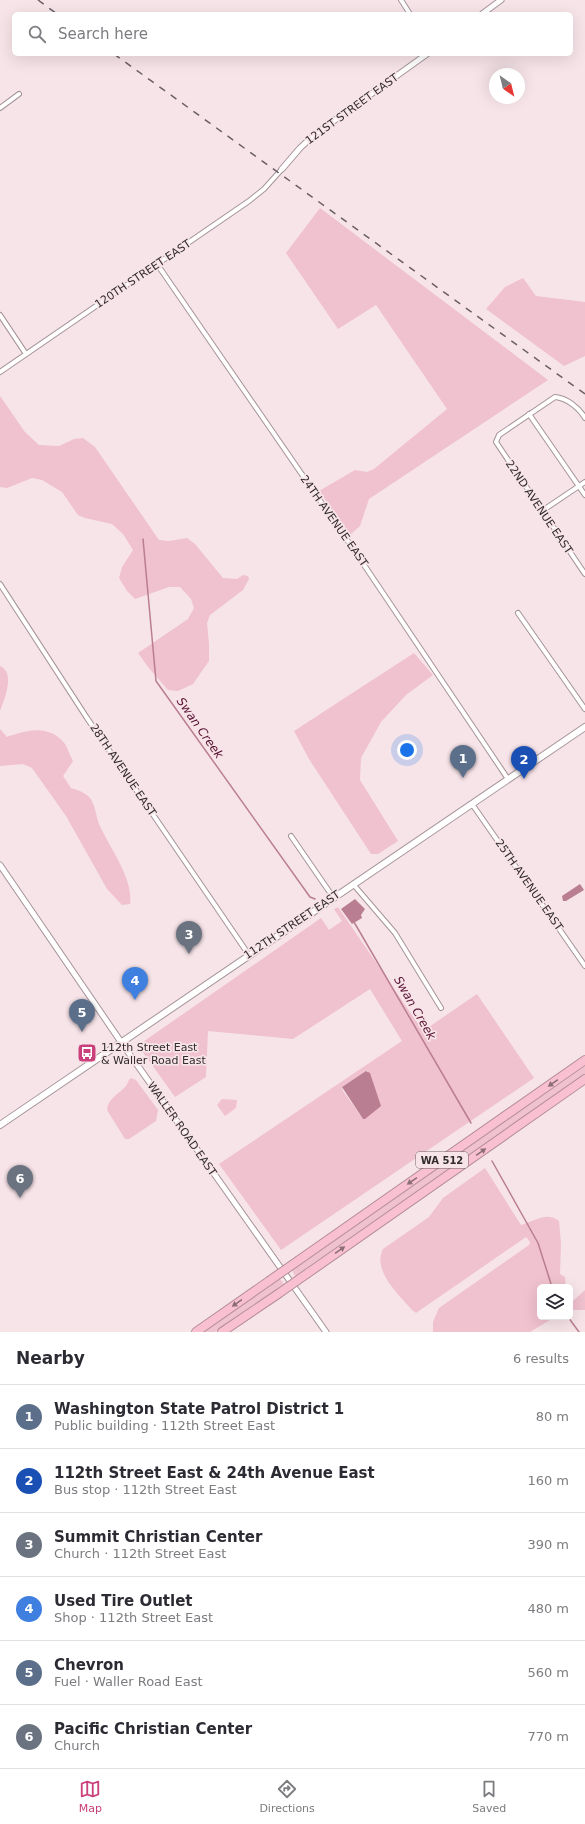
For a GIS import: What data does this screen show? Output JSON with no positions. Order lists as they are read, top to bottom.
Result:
{
  "streets": {
    "highway": ["WA 512"],
    "main road": ["112TH STREET EAST"],
    "street": [
      "121ST STREET EAST",
      "120TH STREET EAST",
      "22ND AVENUE EAST",
      "24TH AVENUE EAST",
      "28TH AVENUE EAST",
      "25TH AVENUE EAST",
      "WALLER ROAD EAST"
    ]
  },
  "crossings": [
    ["121ST STREET EAST", "120TH STREET EAST"],
    ["120TH STREET EAST", "24TH AVENUE EAST"],
    ["24TH AVENUE EAST", "112TH STREET EAST"],
    ["28TH AVENUE EAST", "112TH STREET EAST"],
    ["25TH AVENUE EAST", "112TH STREET EAST"],
    ["112TH STREET EAST", "WALLER ROAD EAST"]
  ],
  "water": ["Swan Creek"],
  "places": {
    "bus stop": ["112th Street East & Waller Road East"]
  },
  "north": "bottom right",
  "page": {
    "search": "Search here",
    "pins": [
      "1",
      "2",
      "3",
      "4",
      "5",
      "6"
    ],
    "heading": ["Nearby", "6 results"],
    "list": [
      {
        "mark": "1",
        "name": "Washington State Patrol District 1",
        "note": "Public building · 112th Street East",
        "value": "80 m"
      },
      {
        "mark": "2",
        "name": "112th Street East & 24th Avenue East",
        "note": "Bus stop · 112th Street East",
        "value": "160 m"
      },
      {
        "mark": "3",
        "name": "Summit Christian Center",
        "note": "Church · 112th Street East",
        "value": "390 m"
      },
      {
        "mark": "4",
        "name": "Used Tire Outlet",
        "note": "Shop · 112th Street East",
        "value": "480 m"
      },
      {
        "mark": "5",
        "name": "Chevron",
        "note": "Fuel · Waller Road East",
        "value": "560 m"
      },
      {
        "mark": "6",
        "name": "Pacific Christian Center",
        "note": "Church",
        "value": "770 m"
      }
    ],
    "nav": ["Map", "Directions", "Saved"]
  }
}
